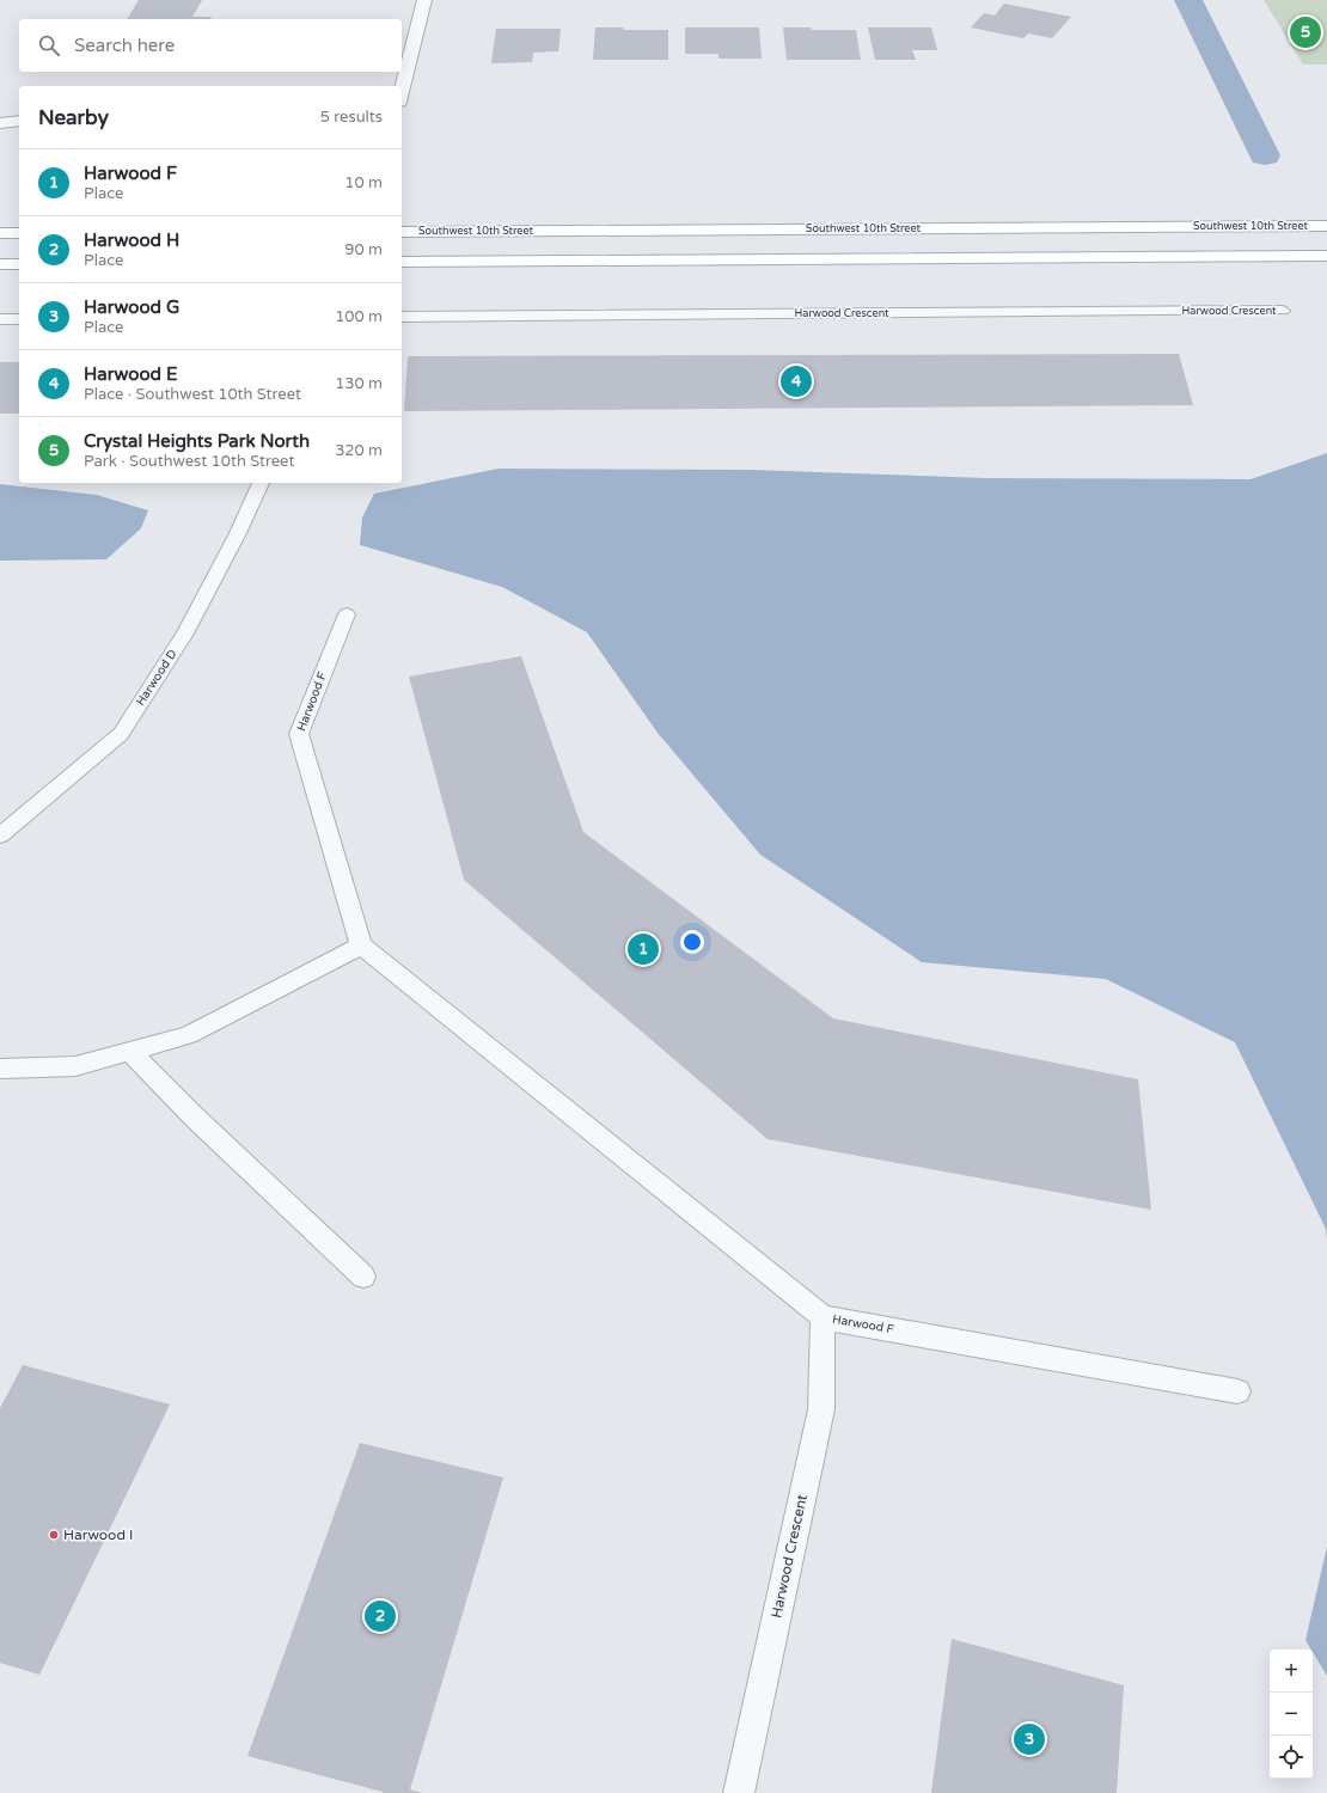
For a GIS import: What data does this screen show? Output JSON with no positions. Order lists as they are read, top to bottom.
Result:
{
  "streets": {
    "main road": ["Southwest 10th Street"],
    "lane": ["Harwood Crescent", "Harwood D", "Harwood F"]
  },
  "crossings": [
    ["Harwood Crescent", "Harwood F"]
  ],
  "places": ["Harwood I"],
  "page": {
    "pins": [
      "5",
      "4",
      "1",
      "2",
      "3"
    ],
    "search": "Search here",
    "heading": ["Nearby", "5 results"],
    "list": [
      {
        "mark": "1",
        "name": "Harwood F",
        "note": "Place",
        "value": "10 m"
      },
      {
        "mark": "2",
        "name": "Harwood H",
        "note": "Place",
        "value": "90 m"
      },
      {
        "mark": "3",
        "name": "Harwood G",
        "note": "Place",
        "value": "100 m"
      },
      {
        "mark": "4",
        "name": "Harwood E",
        "note": "Place · Southwest 10th Street",
        "value": "130 m"
      },
      {
        "mark": "5",
        "name": "Crystal Heights Park North",
        "note": "Park · Southwest 10th Street",
        "value": "320 m"
      }
    ],
    "map_buttons": ["+", "−"]
  }
}
